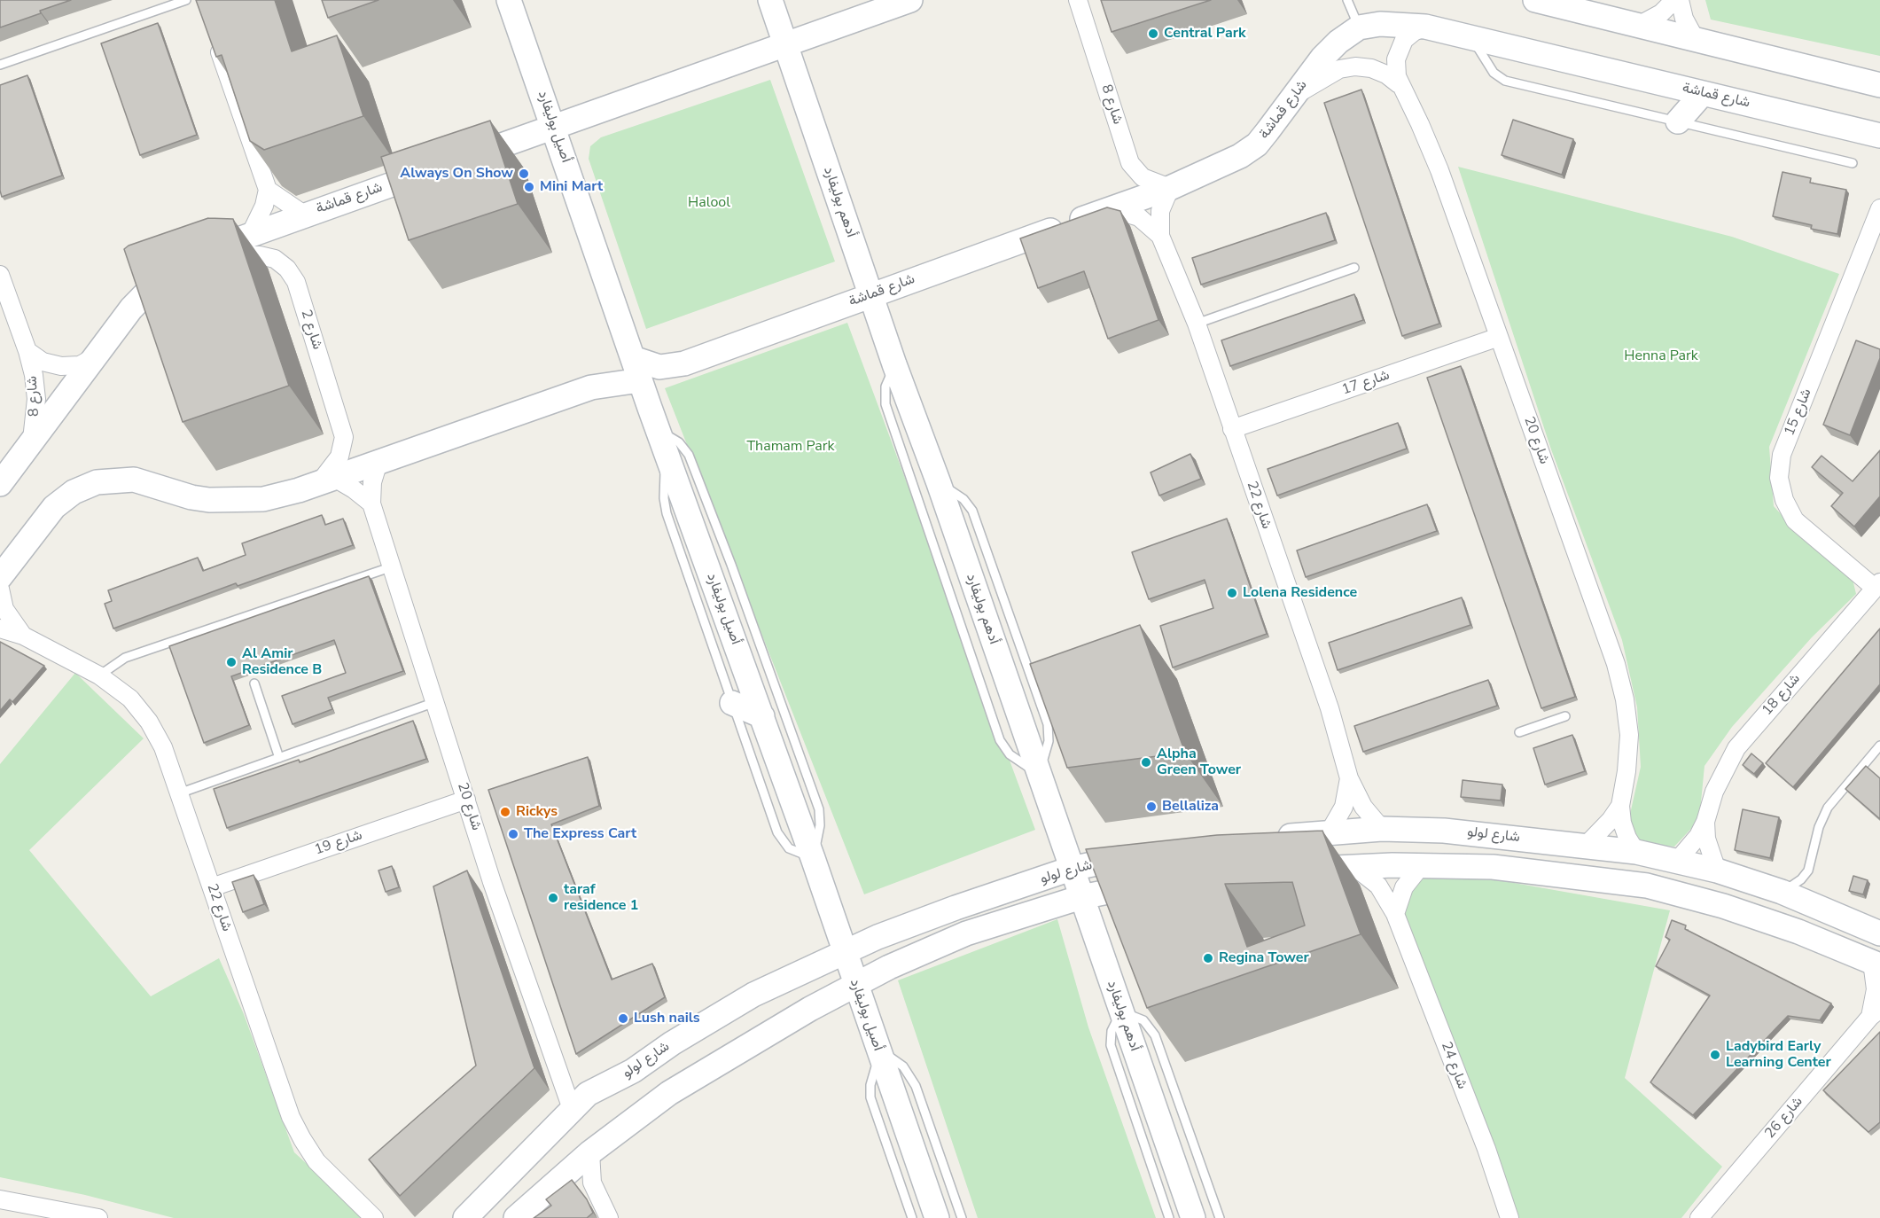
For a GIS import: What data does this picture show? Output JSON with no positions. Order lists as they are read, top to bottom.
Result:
{
  "streets": {
    "street": [
      "شارع قماشة",
      "شارع 8",
      "أصيل بوليفارد",
      "أدهم بوليفارد",
      "شارع 2",
      "شارع 17",
      "شارع 15",
      "شارع 20",
      "شارع 22",
      "شارع 18",
      "شارع لولو",
      "شارع 19",
      "شارع 24",
      "شارع 26"
    ]
  },
  "crossings": [
    ["شارع قماشة", "شارع 8"],
    ["شارع قماشة", "أصيل بوليفارد"],
    ["شارع قماشة", "أدهم بوليفارد"],
    ["شارع قماشة", "شارع 2"],
    ["شارع قماشة", "شارع 20"],
    ["شارع قماشة", "شارع 22"],
    ["شارع 8", "شارع 22"],
    ["أصيل بوليفارد", "شارع لولو"],
    ["أدهم بوليفارد", "شارع لولو"],
    ["شارع 17", "شارع 20"],
    ["شارع 17", "شارع 22"],
    ["شارع 15", "شارع 18"],
    ["شارع 20", "شارع لولو"],
    ["شارع 20", "شارع 19"],
    ["شارع 22", "شارع لولو"],
    ["شارع 22", "شارع 19"],
    ["شارع 18", "شارع لولو"]
  ],
  "parks": ["Halool", "Henna Park", "Thamam Park"],
  "places": [
    "Central Park",
    "Always On Show",
    "Mini Mart",
    "Lolena Residence",
    "Al Amir Residence B",
    "Alpha Green Tower",
    "Bellaliza",
    "Rickys",
    "The Express Cart",
    "taraf residence 1",
    "Regina Tower",
    "Lush nails",
    "Ladybird Early Learning Center"
  ]
}
